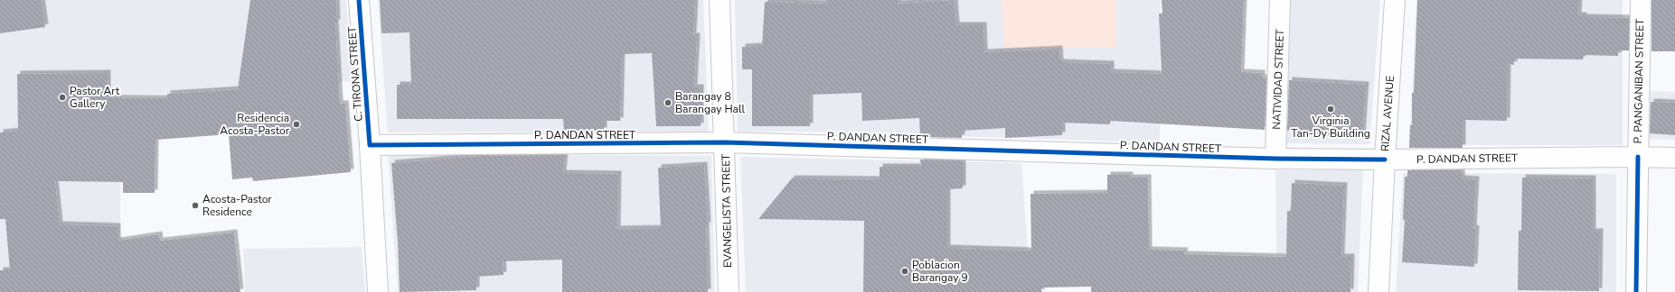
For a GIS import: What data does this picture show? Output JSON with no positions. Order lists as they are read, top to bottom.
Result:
{
  "streets": {
    "street": [
      "C. TIRONA STREET",
      "NATIVIDAD STREET",
      "P. PANGANIBAN STREET",
      "RIZAL AVENUE",
      "P. DANDAN STREET",
      "EVANGELISTA STREET"
    ]
  },
  "crossings": [
    ["C. TIRONA STREET", "P. DANDAN STREET"],
    ["NATIVIDAD STREET", "P. DANDAN STREET"],
    ["P. PANGANIBAN STREET", "P. DANDAN STREET"],
    ["RIZAL AVENUE", "P. DANDAN STREET"],
    ["P. DANDAN STREET", "EVANGELISTA STREET"]
  ],
  "places": [
    "Pastor Art Gallery",
    "Barangay 8 Barangay Hall",
    "Virginia Tan-Dy Building",
    "Residencia Acosta-Pastor",
    "Acosta-Pastor Residence",
    "Poblacion Barangay 9"
  ]
}
